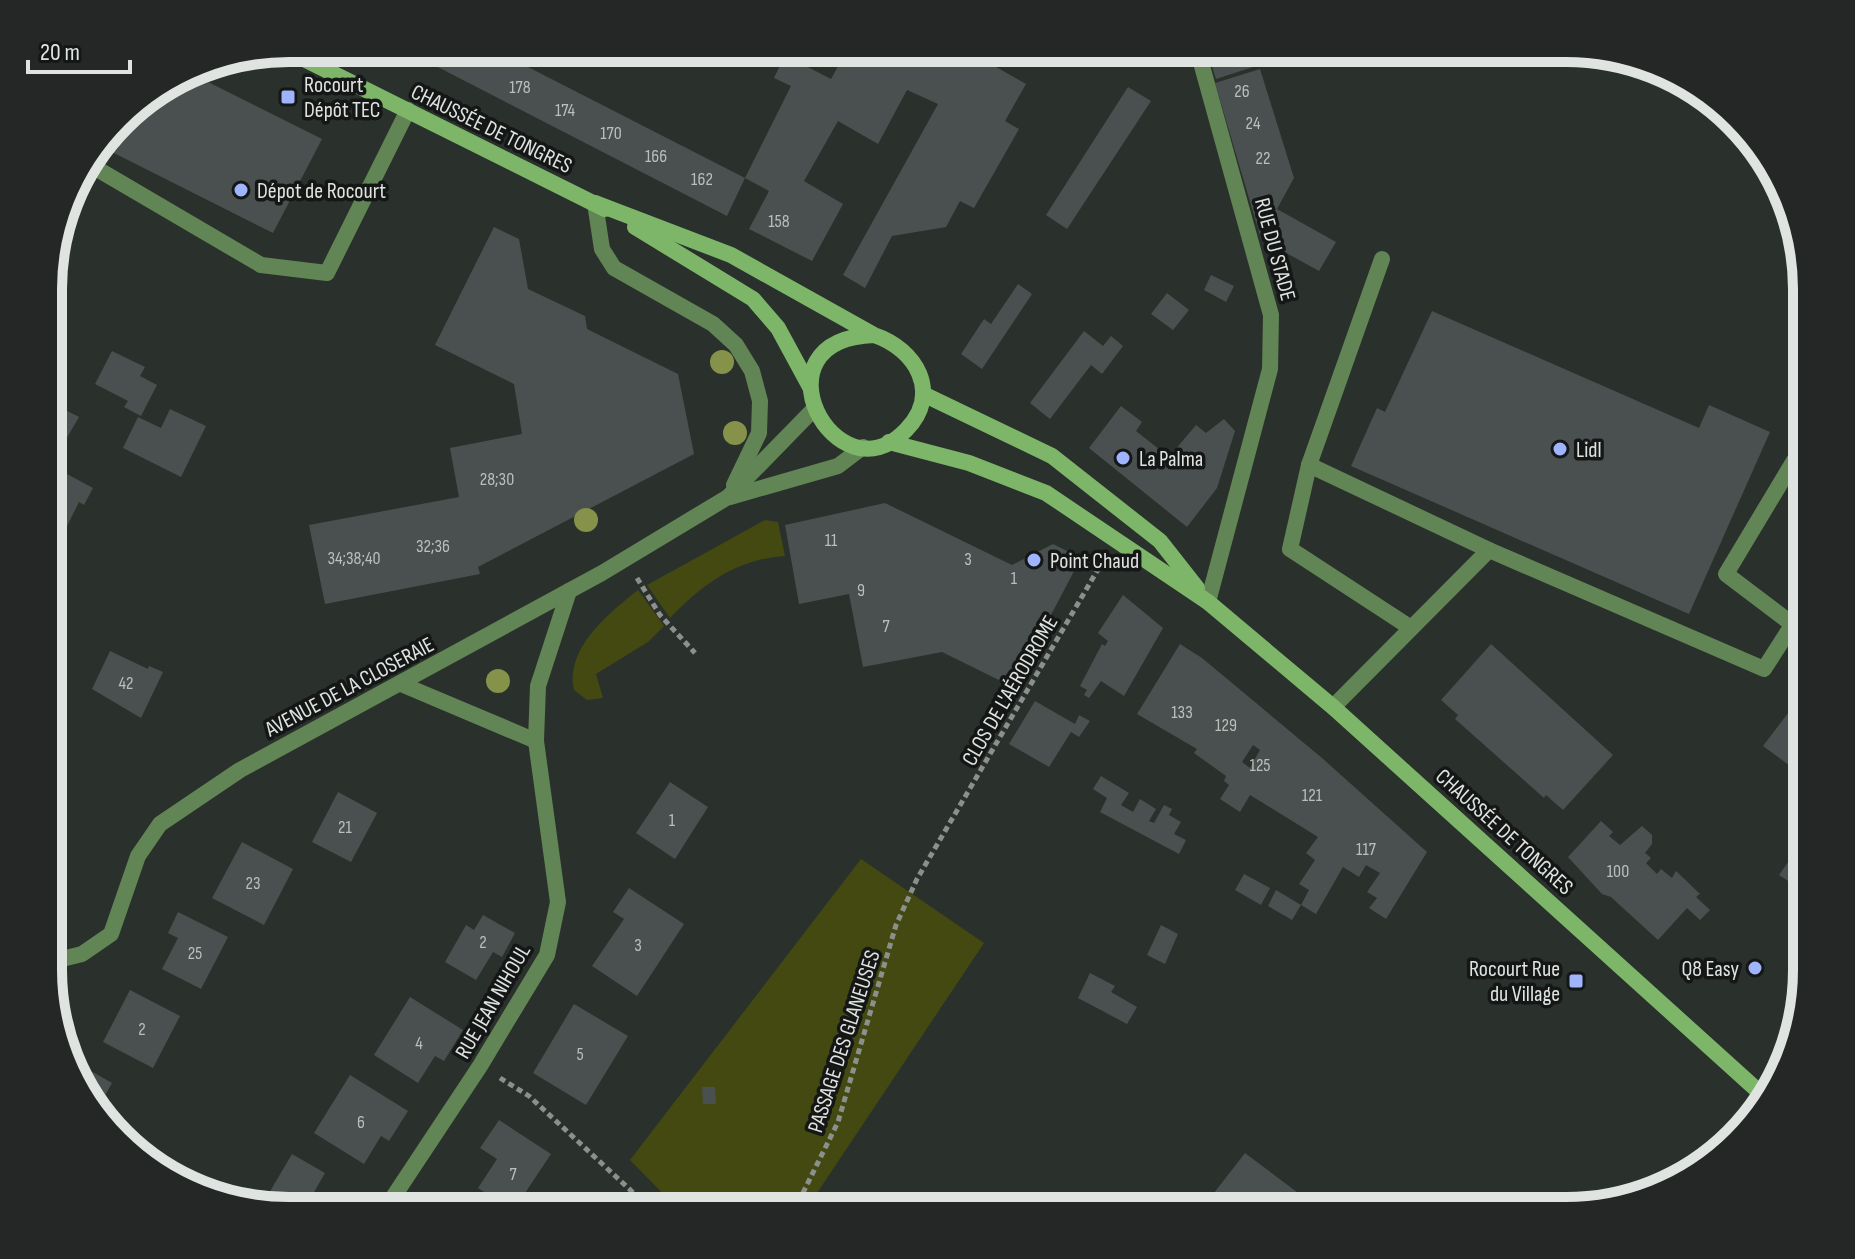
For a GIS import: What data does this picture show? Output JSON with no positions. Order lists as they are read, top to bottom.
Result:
{
  "streets": {
    "main road": ["CHAUSSÉE DE TONGRES"],
    "street": ["RUE DU STADE", "AVENUE DE LA CLOSERAIE", "RUE JEAN NIHOUL"],
    "path": ["CLOS DE L'AÉRODROME", "PASSAGE DES GLANEUSES"]
  },
  "crossings": [
    ["CHAUSSÉE DE TONGRES", "RUE DU STADE"],
    ["CHAUSSÉE DE TONGRES", "AVENUE DE LA CLOSERAIE"],
    ["CHAUSSÉE DE TONGRES", "CLOS DE L'AÉRODROME"],
    ["AVENUE DE LA CLOSERAIE", "RUE JEAN NIHOUL"],
    ["CLOS DE L'AÉRODROME", "PASSAGE DES GLANEUSES"]
  ],
  "places": {
    "transit": ["Rocourt Dépôt TEC", "Rocourt Rue du Village"],
    "other": [
      "Dépot de Rocourt",
      "Lidl",
      "La Palma",
      "Point Chaud",
      "Q8 Easy"
    ]
  },
  "house_numbers": [
    "178",
    "26",
    "174",
    "24",
    "170",
    "166",
    "22",
    "162",
    "158",
    "28;30",
    "11",
    "32;36",
    "34;38;40",
    "3",
    "1",
    "9",
    "7",
    "42",
    "133",
    "129",
    "125",
    "121",
    "1",
    "21",
    "117",
    "100",
    "23",
    "2",
    "3",
    "25",
    "2",
    "4",
    "5",
    "6",
    "7"
  ],
  "scale_bar": "20 m"
}
